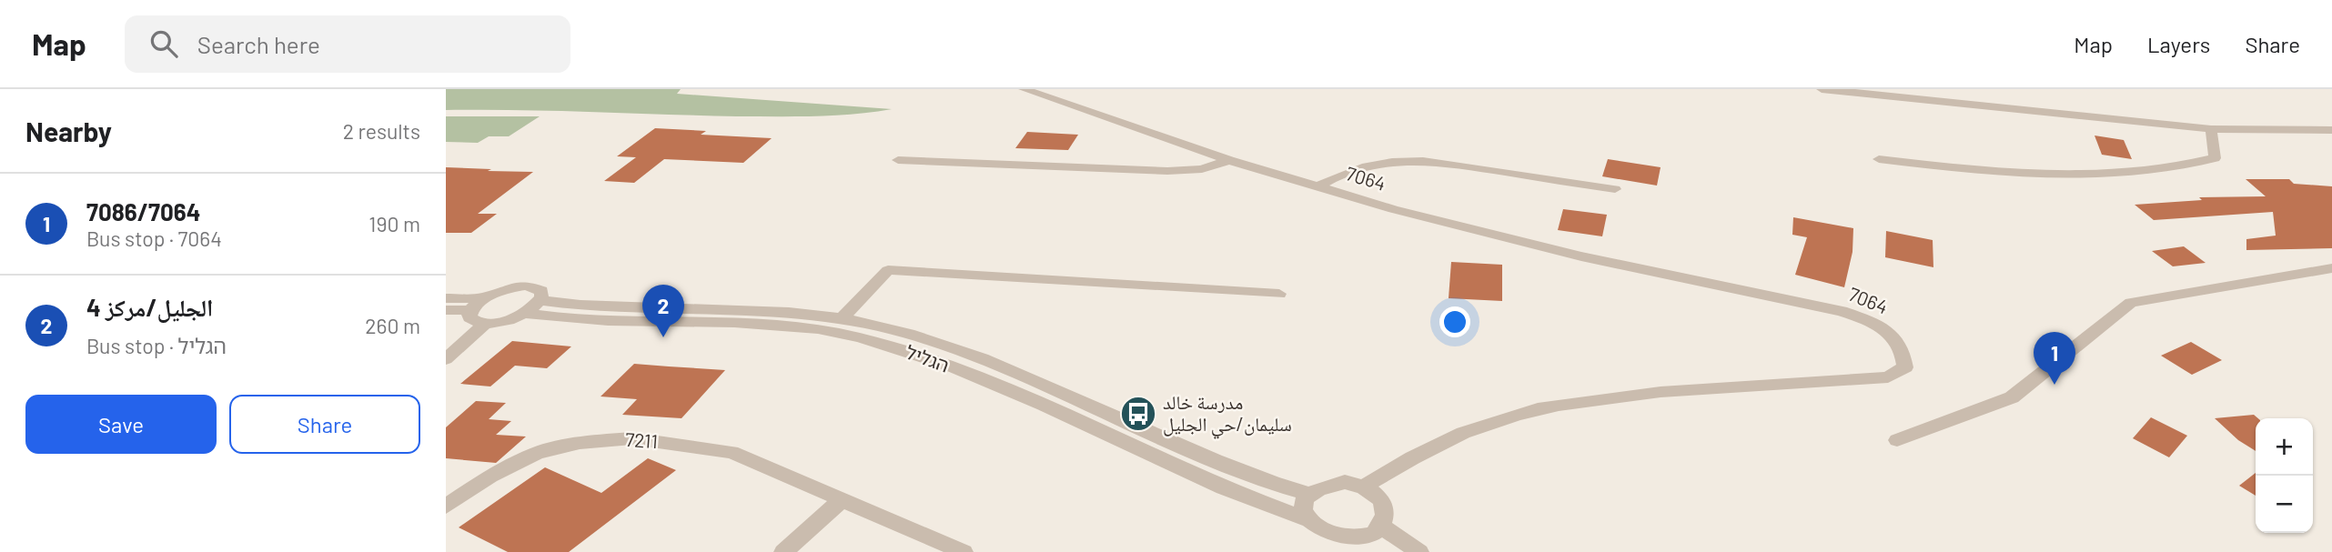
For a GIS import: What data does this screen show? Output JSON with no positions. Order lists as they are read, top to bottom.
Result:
{
  "streets": {
    "street": ["7064", "הגליל", "7211"]
  },
  "crossings": [
    ["7064", "הגליל"]
  ],
  "places": {
    "bus stop": ["مدرسة خالد سليمان/حي الجليل"]
  },
  "page": {
    "header": "Map",
    "search": "Search here",
    "nav": ["Map", "Layers", "Share"],
    "heading": ["Nearby", "2 results"],
    "list": [
      {
        "mark": "1",
        "name": "7086/7064",
        "note": "Bus stop · 7064",
        "value": "190 m"
      },
      {
        "mark": "2",
        "name": "الجليل/مركز 4",
        "note": "Bus stop · הגליל",
        "value": "260 m"
      }
    ],
    "pins": ["2", "1"],
    "buttons": ["Save", "Share"],
    "map_buttons": ["+", "−"]
  }
}
